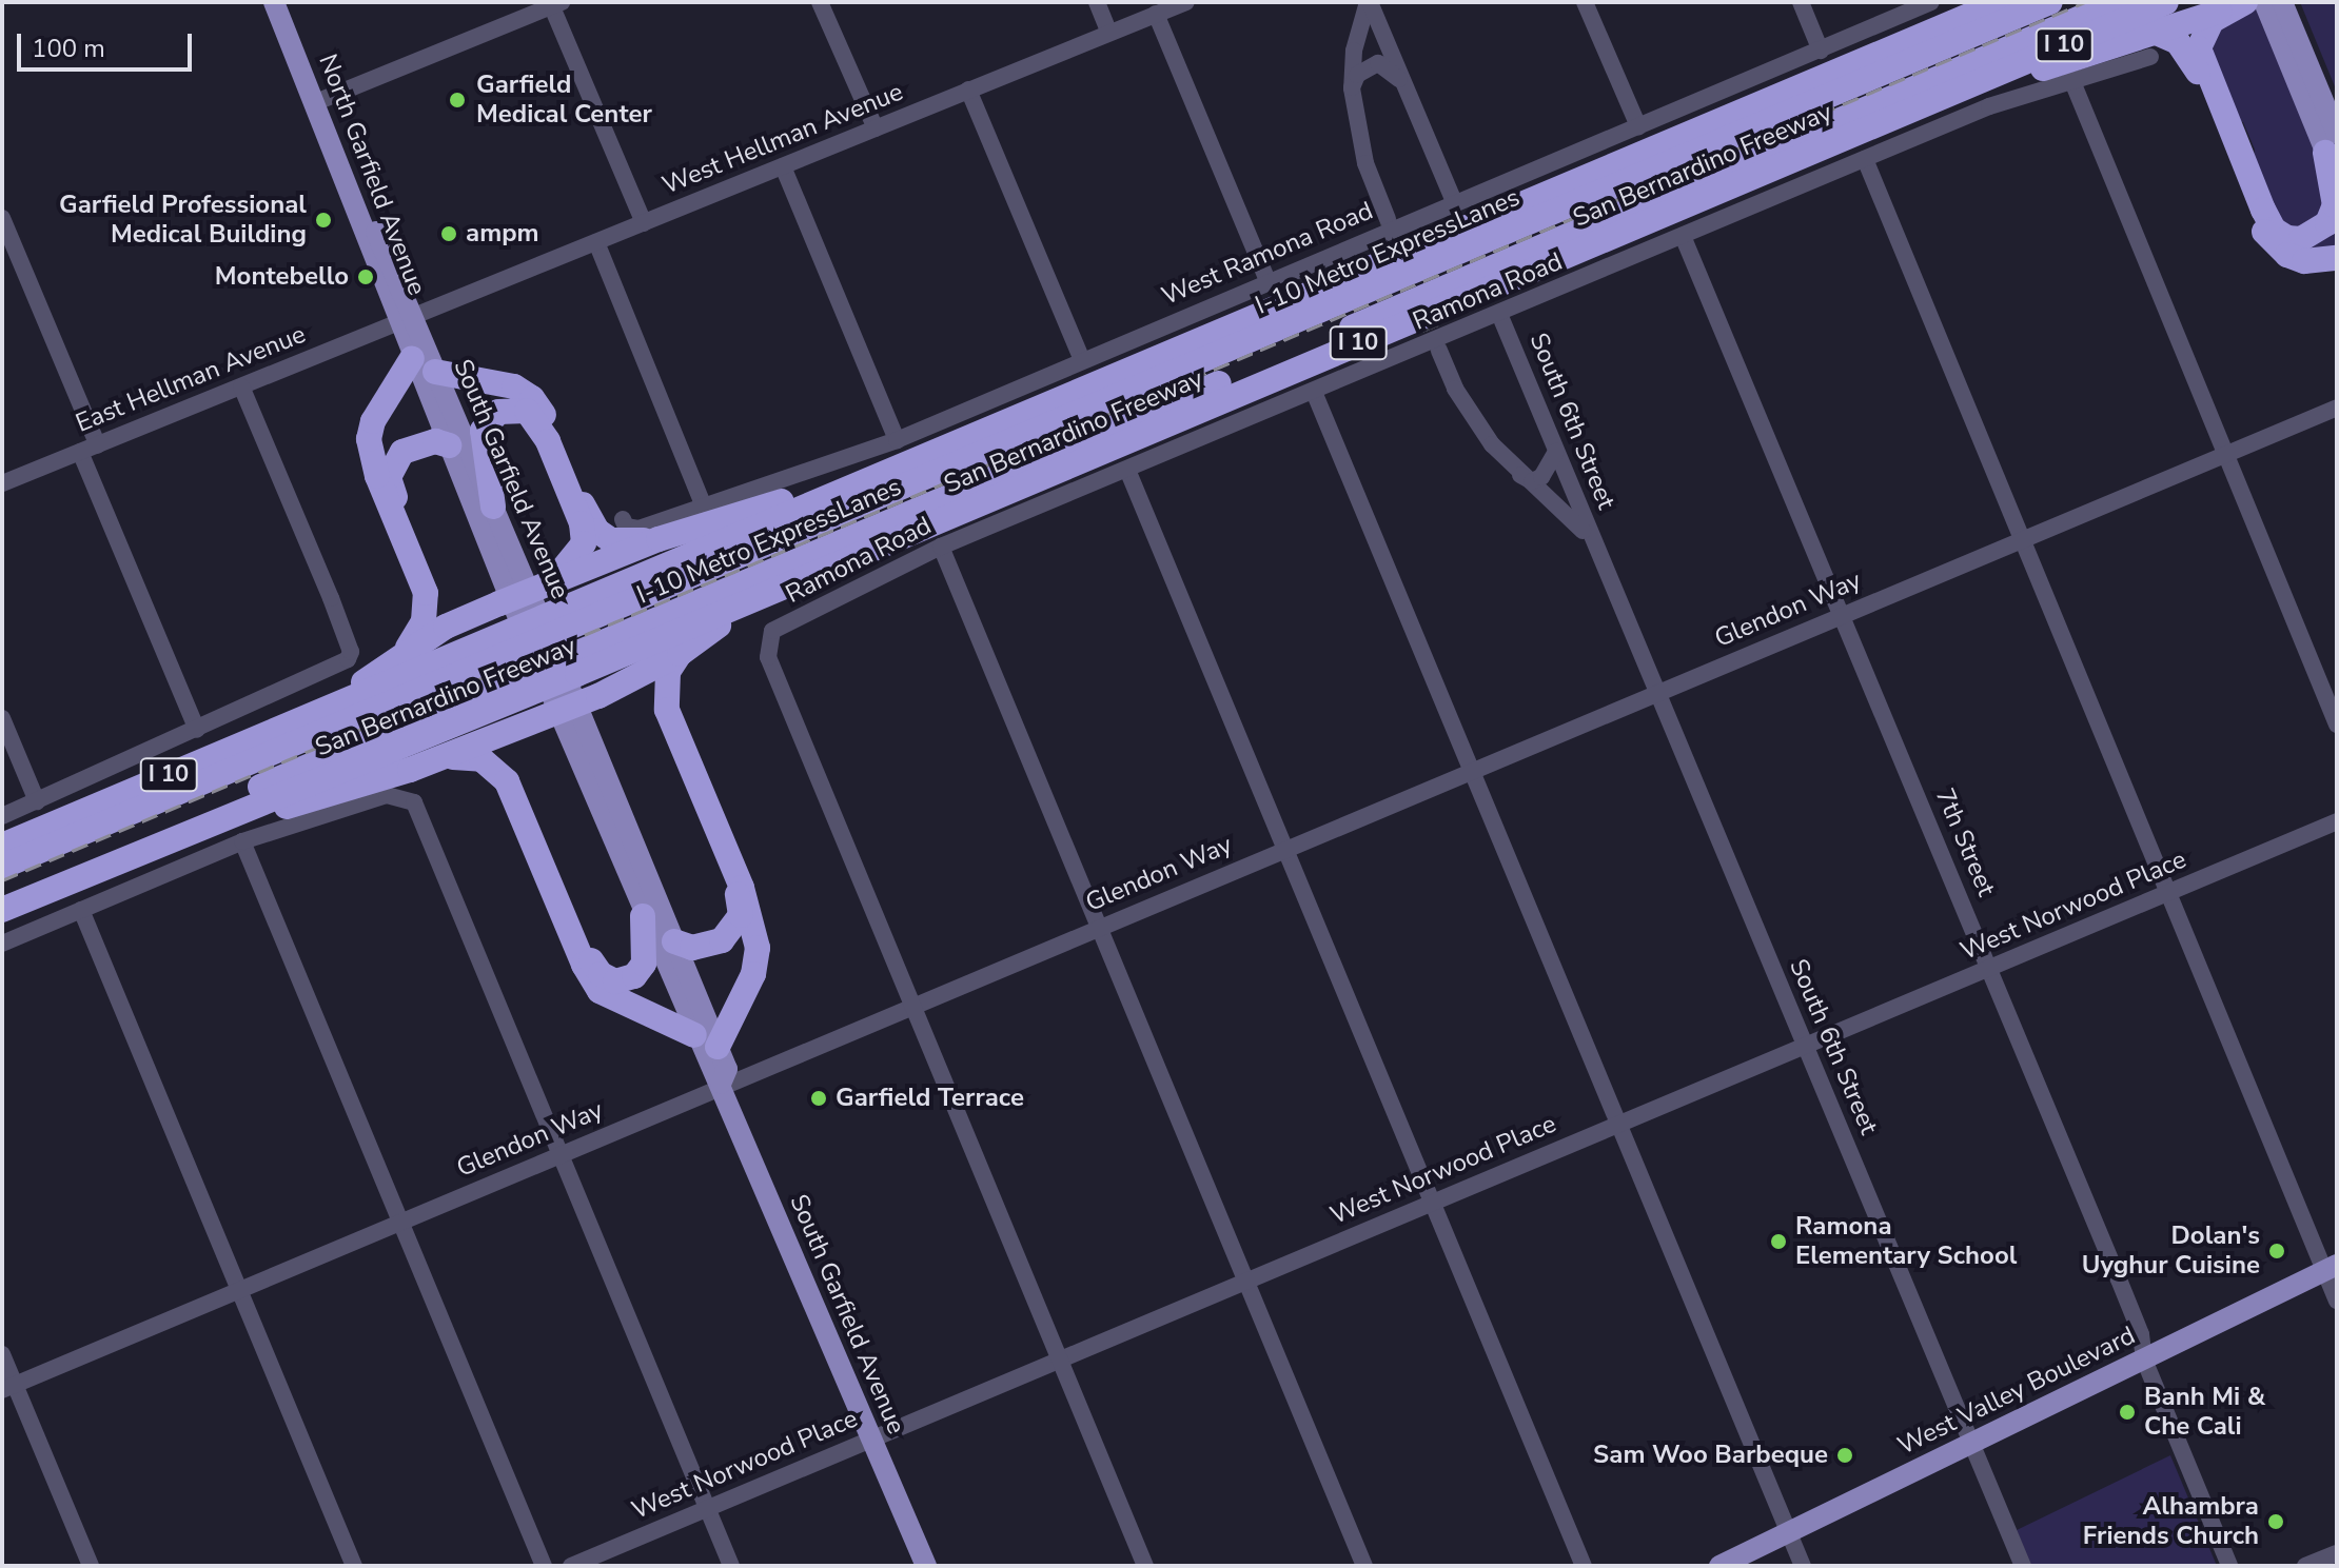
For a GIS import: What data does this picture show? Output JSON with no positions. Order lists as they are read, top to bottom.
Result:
{
  "streets": {
    "highway": ["I 10", "San Bernardino Freeway", "I-10 Metro ExpressLanes"],
    "main road": ["North Garfield Avenue", "South Garfield Avenue", "West Valley Boulevard"],
    "street": [
      "West Hellman Avenue",
      "West Ramona Road",
      "Ramona Road",
      "East Hellman Avenue",
      "South 6th Street",
      "Glendon Way",
      "7th Street",
      "West Norwood Place"
    ]
  },
  "crossings": [
    ["West Hellman Avenue", "North Garfield Avenue"],
    ["West Hellman Avenue", "East Hellman Avenue"],
    ["West Hellman Avenue", "South Garfield Avenue"],
    ["San Bernardino Freeway", "I-10 Metro ExpressLanes"],
    ["North Garfield Avenue", "East Hellman Avenue"],
    ["North Garfield Avenue", "South Garfield Avenue"],
    ["Ramona Road", "South 6th Street"],
    ["Ramona Road", "Glendon Way"],
    ["Ramona Road", "7th Street"],
    ["East Hellman Avenue", "South Garfield Avenue"],
    ["South 6th Street", "Glendon Way"],
    ["South 6th Street", "West Norwood Place"],
    ["South 6th Street", "West Valley Boulevard"],
    ["South Garfield Avenue", "Glendon Way"],
    ["South Garfield Avenue", "West Norwood Place"],
    ["Glendon Way", "7th Street"],
    ["7th Street", "West Norwood Place"],
    ["7th Street", "West Valley Boulevard"]
  ],
  "places": [
    "Garfield Medical Center",
    "Garfield Professional Medical Building",
    "ampm",
    "Montebello",
    "Garfield Terrace",
    "Ramona Elementary School",
    "Dolan's Uyghur Cuisine",
    "Banh Mi & Che Cali",
    "Sam Woo Barbeque",
    "Alhambra Friends Church"
  ],
  "scale_bar": "100 m"
}
